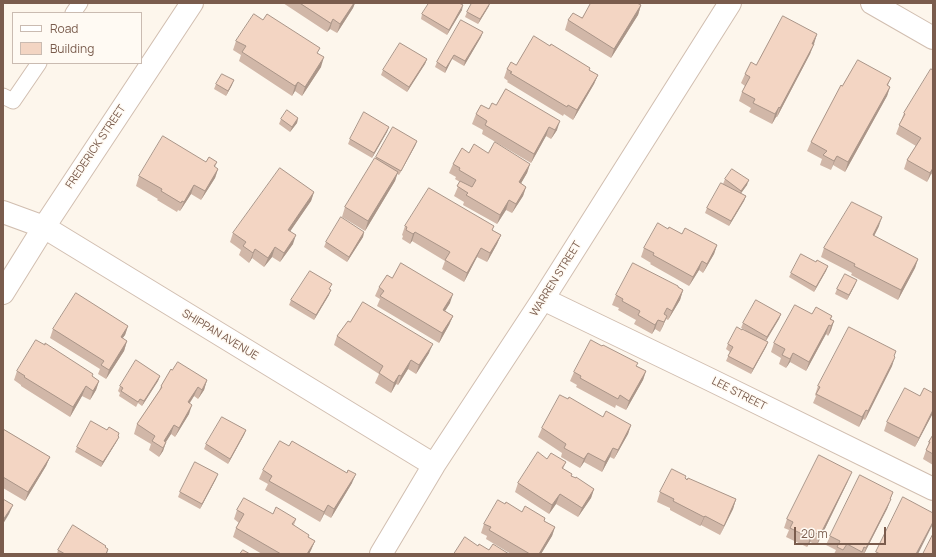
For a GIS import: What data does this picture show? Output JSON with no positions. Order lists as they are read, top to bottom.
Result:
{
  "streets": {
    "street": [
      "FREDERICK STREET",
      "WARREN STREET",
      "SHIPPAN AVENUE",
      "LEE STREET"
    ]
  },
  "crossings": [
    ["FREDERICK STREET", "SHIPPAN AVENUE"],
    ["WARREN STREET", "SHIPPAN AVENUE"],
    ["WARREN STREET", "LEE STREET"]
  ],
  "legend": ["Road", "Building"],
  "scale_bar": "20 m"
}
